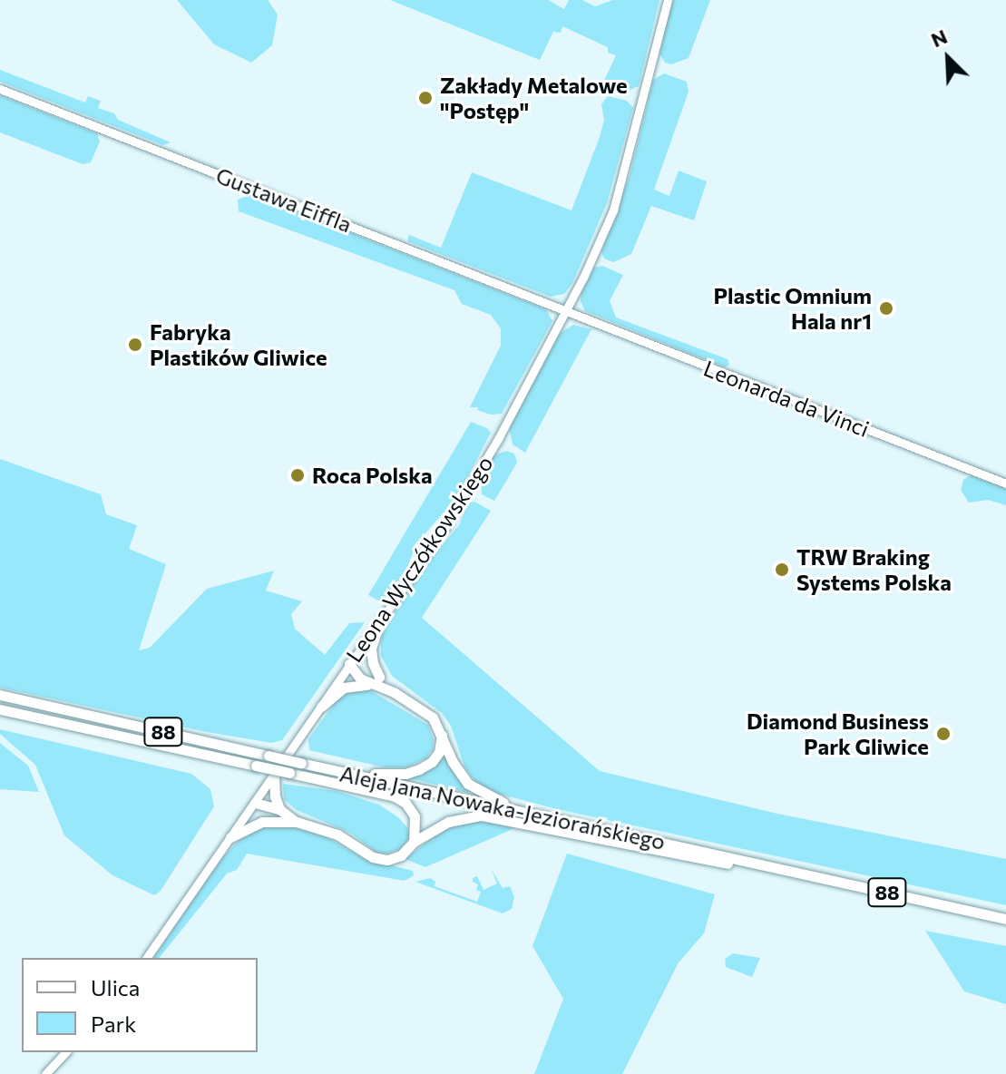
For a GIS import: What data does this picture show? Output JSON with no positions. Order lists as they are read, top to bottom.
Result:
{
  "streets": {
    "main road": ["88", "Aleja Jana Nowaka-Jeziorańskiego"],
    "street": ["Gustawa Eiffla", "Leonarda da Vinci", "Leona Wyczółkowskiego"]
  },
  "crossings": [
    ["Gustawa Eiffla", "Leonarda da Vinci"],
    ["Gustawa Eiffla", "Leona Wyczółkowskiego"],
    ["Leonarda da Vinci", "Leona Wyczółkowskiego"]
  ],
  "places": [
    "Zakłady Metalowe \"Postęp\"",
    "Plastic Omnium Hala nr1",
    "Fabryka Plastików Gliwice",
    "Roca Polska",
    "TRW Braking Systems Polska",
    "Diamond Business Park Gliwice"
  ],
  "legend": ["Ulica", "Park"],
  "north": "top left"
}
